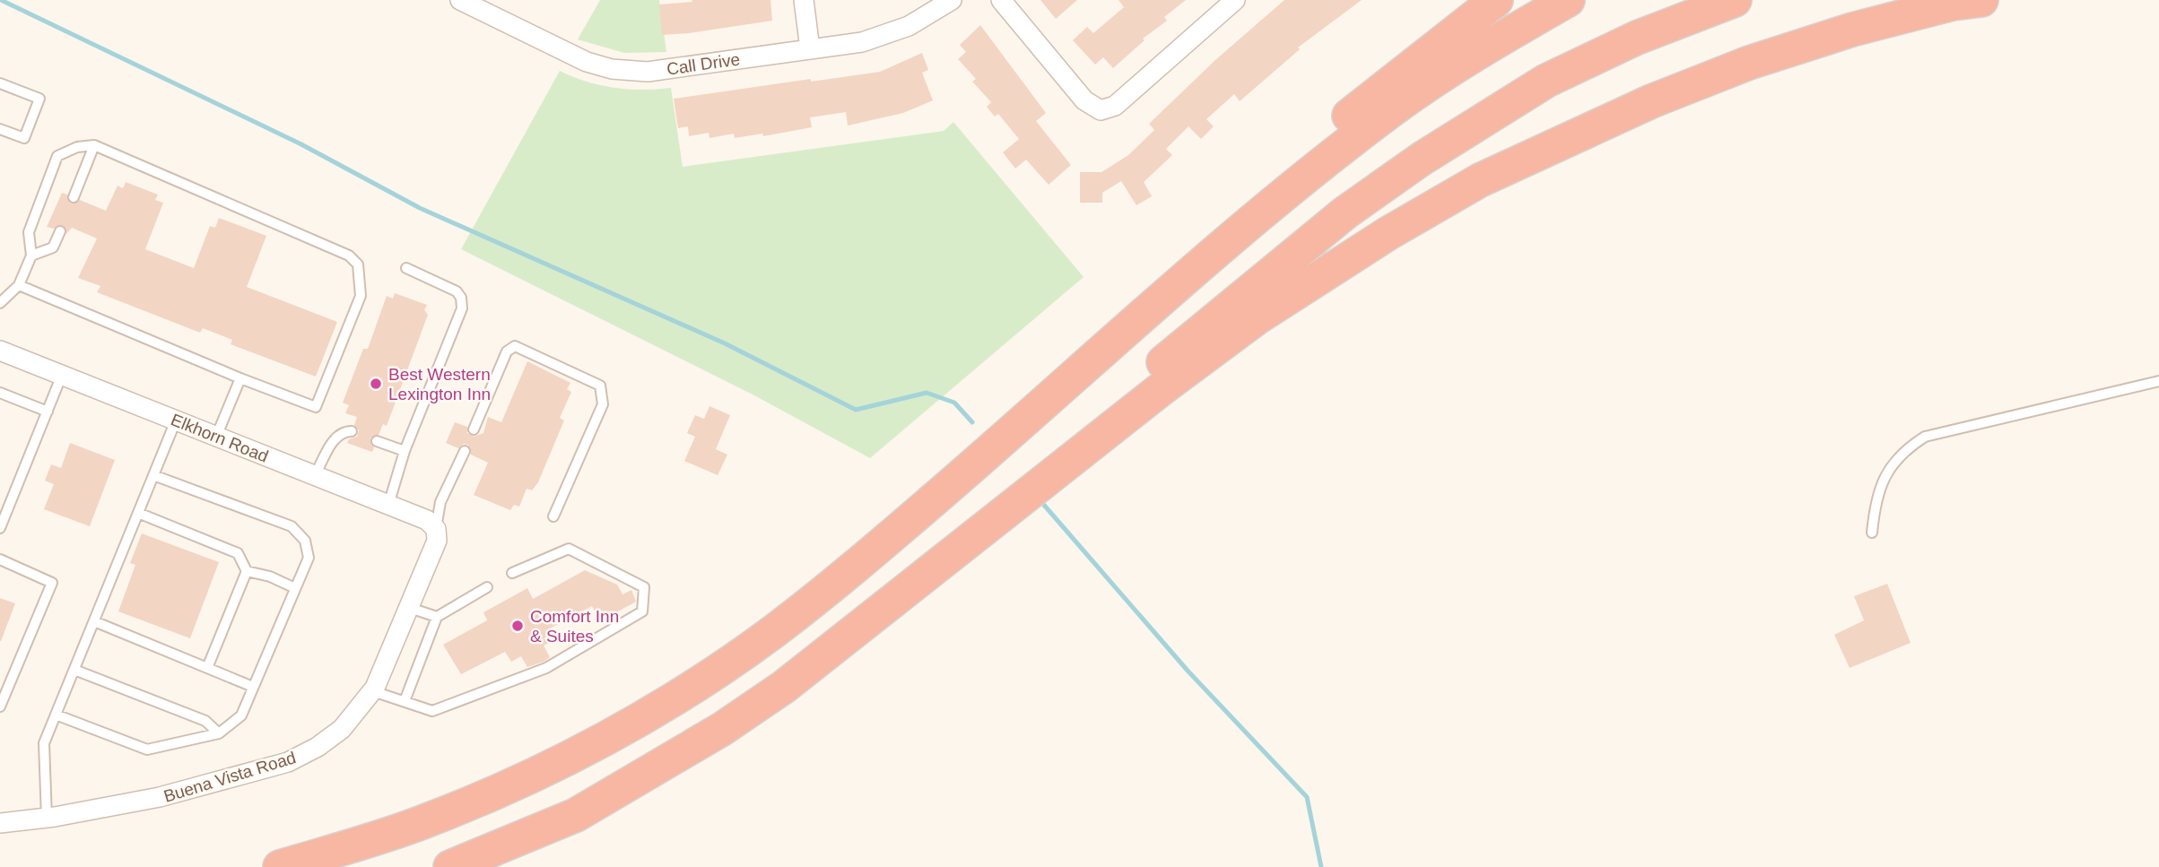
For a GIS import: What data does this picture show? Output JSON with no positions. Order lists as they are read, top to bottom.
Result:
{
  "streets": {
    "street": ["Call Drive", "Elkhorn Road", "Buena Vista Road"]
  },
  "crossings": [
    ["Elkhorn Road", "Buena Vista Road"]
  ],
  "places": ["Best Western Lexington Inn", "Comfort Inn & Suites"]
}
